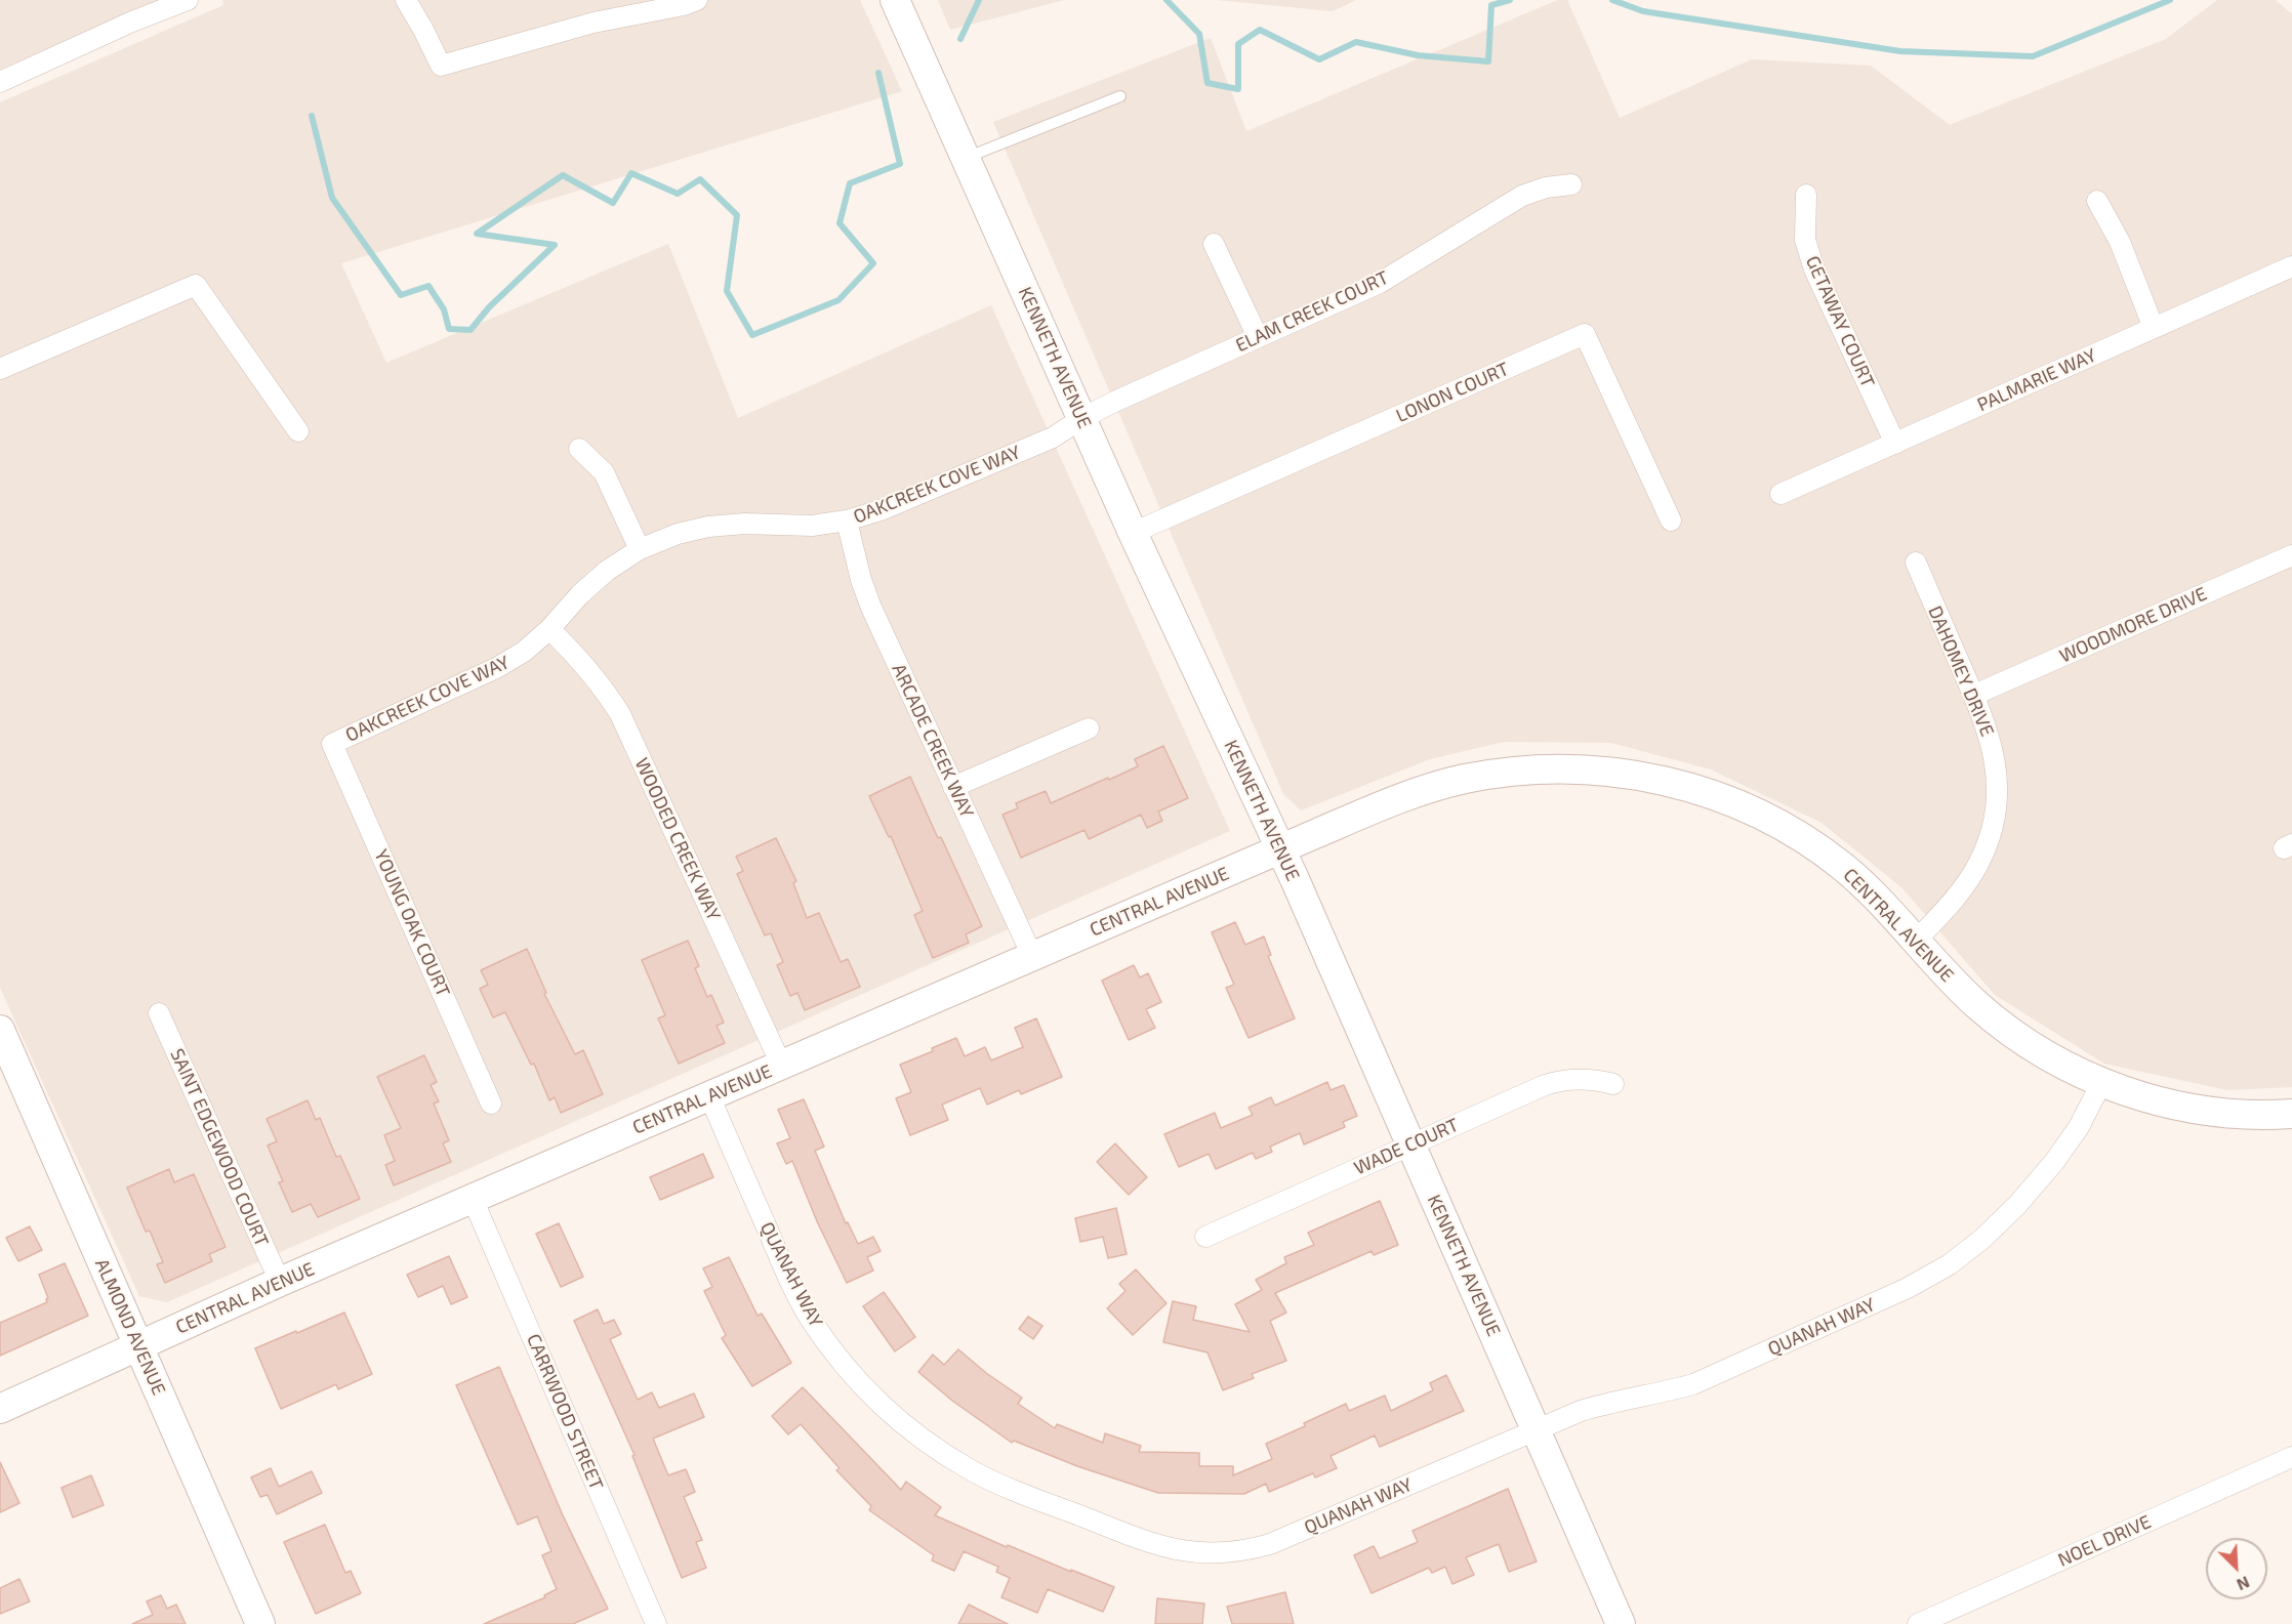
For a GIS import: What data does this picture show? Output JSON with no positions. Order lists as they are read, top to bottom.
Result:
{
  "streets": {
    "street": [
      "ELAM CREEK COURT",
      "GETAWAY COURT",
      "KENNETH AVENUE",
      "PALMARIE WAY",
      "LONON COURT",
      "OAKCREEK COVE WAY",
      "WOODMORE DRIVE",
      "DAHOMEY DRIVE",
      "ARCADE CREEK WAY",
      "WOODED CREEK WAY",
      "CENTRAL AVENUE",
      "YOUNG OAK COURT",
      "WADE COURT",
      "SAINT EDGEWOOD COURT",
      "QUANAH WAY",
      "ALMOND AVENUE",
      "CARRWOOD STREET",
      "NOEL DRIVE"
    ]
  },
  "crossings": [
    ["ELAM CREEK COURT", "KENNETH AVENUE"],
    ["ELAM CREEK COURT", "OAKCREEK COVE WAY"],
    ["GETAWAY COURT", "PALMARIE WAY"],
    ["KENNETH AVENUE", "LONON COURT"],
    ["KENNETH AVENUE", "OAKCREEK COVE WAY"],
    ["KENNETH AVENUE", "CENTRAL AVENUE"],
    ["KENNETH AVENUE", "WADE COURT"],
    ["KENNETH AVENUE", "QUANAH WAY"],
    ["OAKCREEK COVE WAY", "ARCADE CREEK WAY"],
    ["OAKCREEK COVE WAY", "WOODED CREEK WAY"],
    ["OAKCREEK COVE WAY", "YOUNG OAK COURT"],
    ["WOODMORE DRIVE", "DAHOMEY DRIVE"],
    ["DAHOMEY DRIVE", "CENTRAL AVENUE"],
    ["ARCADE CREEK WAY", "CENTRAL AVENUE"],
    ["WOODED CREEK WAY", "CENTRAL AVENUE"],
    ["CENTRAL AVENUE", "SAINT EDGEWOOD COURT"],
    ["CENTRAL AVENUE", "QUANAH WAY"],
    ["CENTRAL AVENUE", "ALMOND AVENUE"],
    ["CENTRAL AVENUE", "CARRWOOD STREET"]
  ],
  "north": "bottom right"
}
